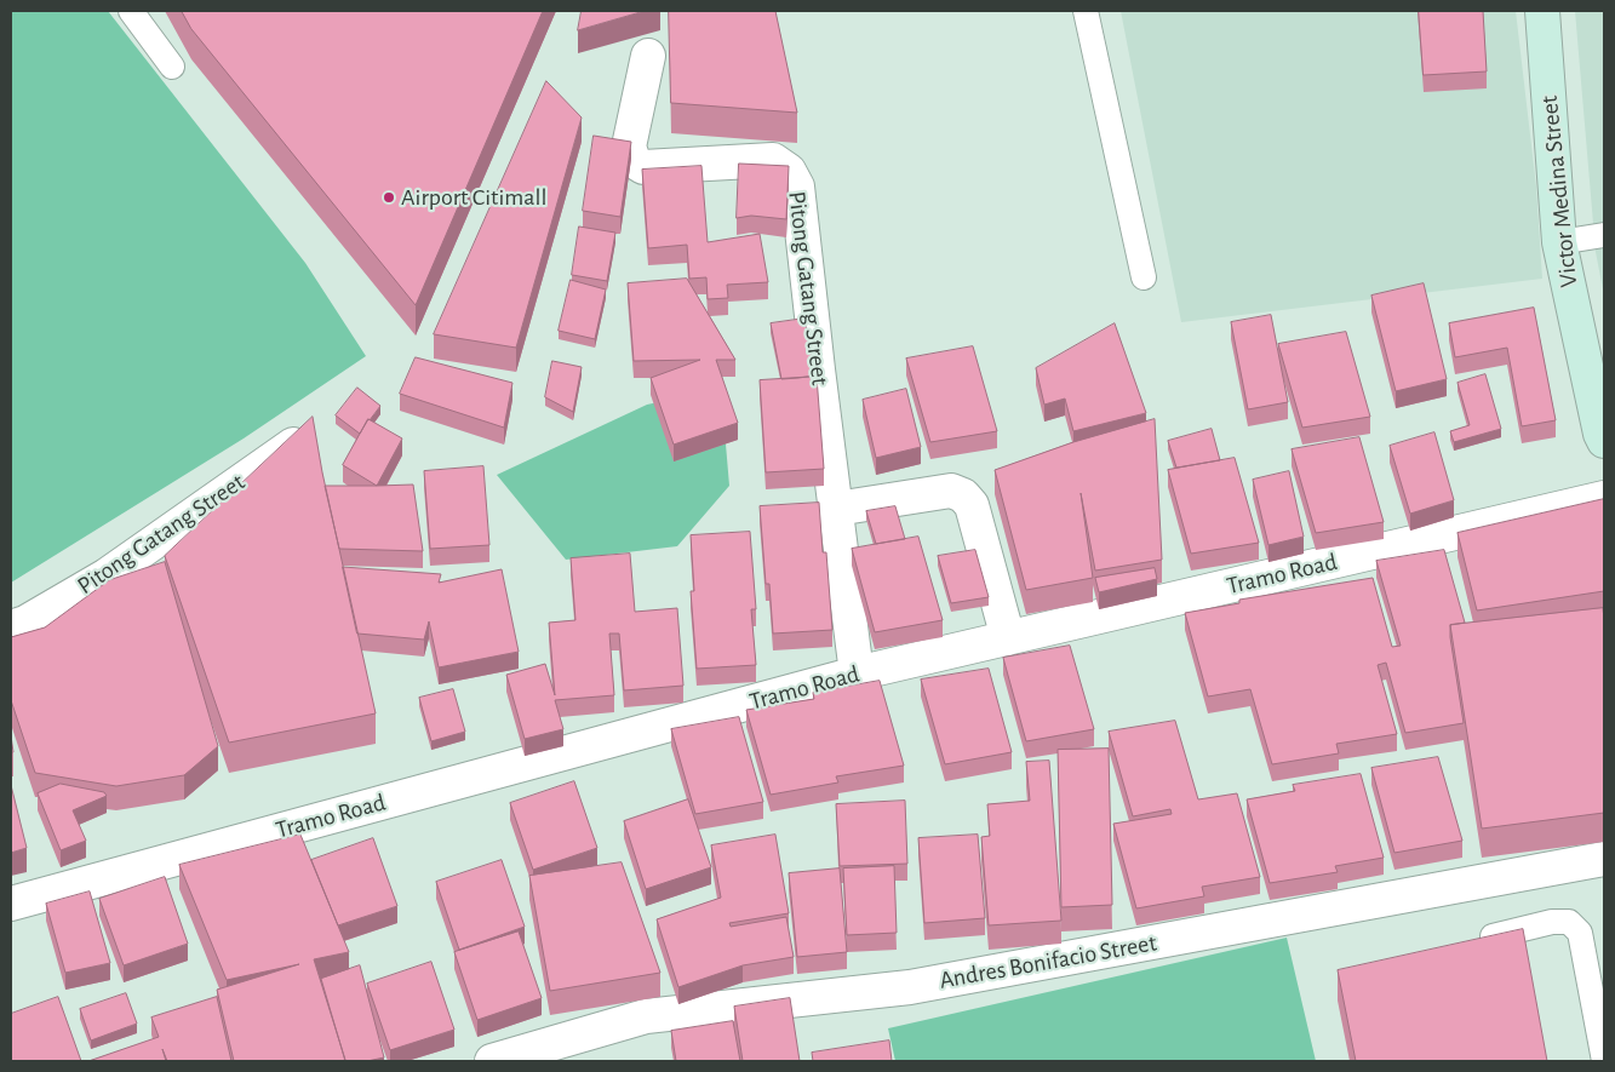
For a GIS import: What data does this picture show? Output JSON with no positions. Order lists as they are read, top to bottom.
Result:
{
  "streets": {
    "main road": ["Victor Medina Street"],
    "street": ["Pitong Gatang Street", "Tramo Road", "Andres Bonifacio Street"]
  },
  "crossings": [
    ["Pitong Gatang Street", "Tramo Road"]
  ],
  "places": ["Airport Citimall"]
}
